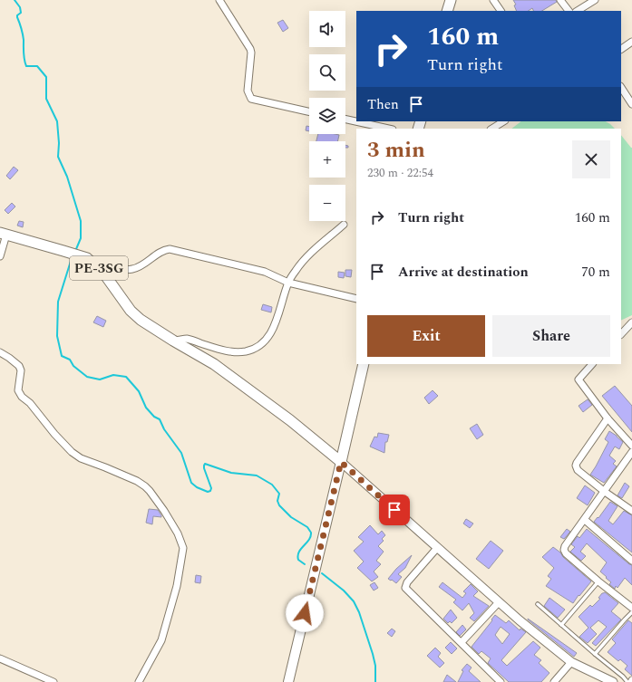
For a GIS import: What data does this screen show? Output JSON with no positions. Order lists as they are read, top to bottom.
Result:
{
  "streets": {
    "highway": ["PE-3SG"]
  },
  "page": {
    "map_buttons": ["+", "−"],
    "turn": ["160 m", "Turn right"],
    "then": "Then",
    "heading": ["3 min", "230 m · 22:54"],
    "list": [
      {
        "name": "Turn right",
        "value": "160 m"
      },
      {
        "name": "Arrive at destination",
        "value": "70 m"
      }
    ],
    "buttons": ["Exit", "Share"]
  }
}
